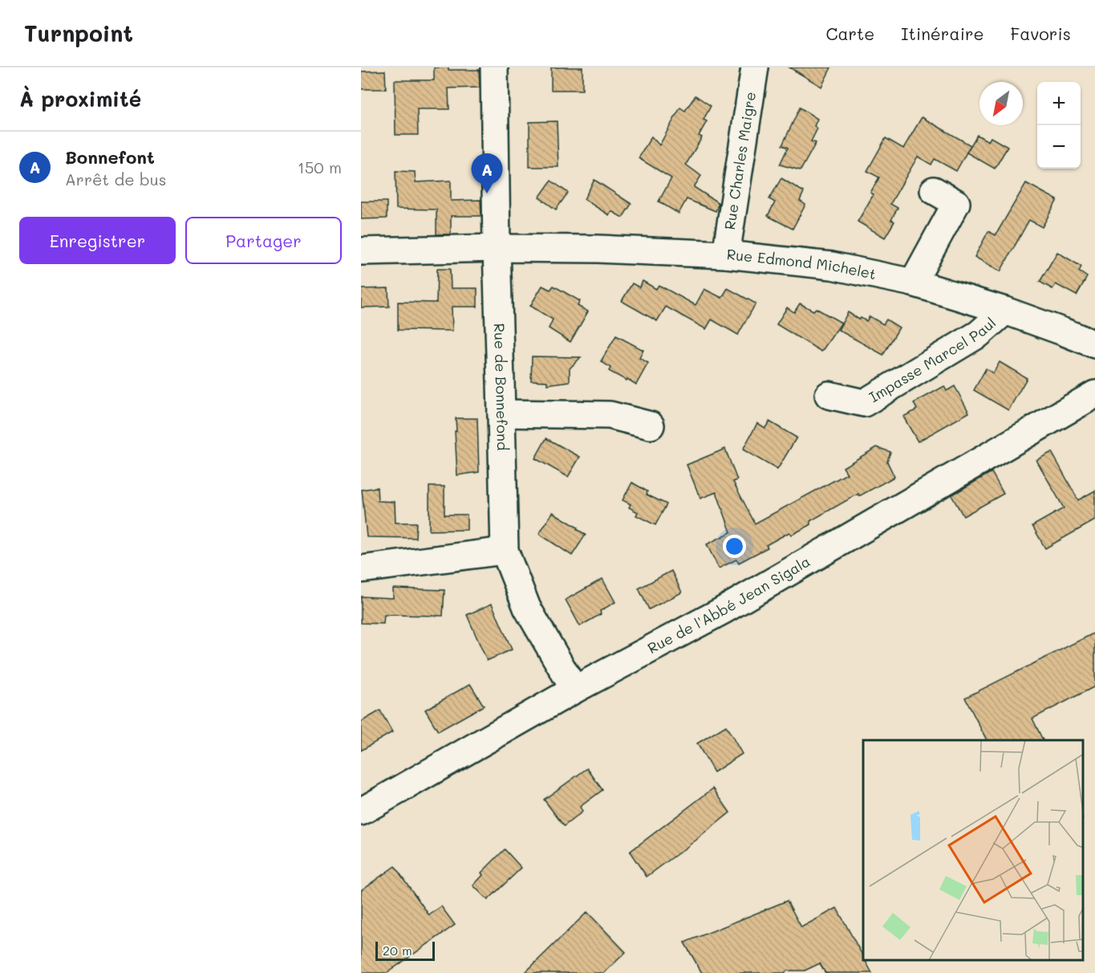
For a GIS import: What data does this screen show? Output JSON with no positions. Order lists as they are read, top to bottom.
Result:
{
  "streets": {
    "street": [
      "Rue Charles Maigre",
      "Rue Edmond Michelet",
      "Impasse Marcel Paul",
      "Rue de Bonnefond",
      "Rue de l'Abbé Jean Sigala"
    ]
  },
  "crossings": [
    ["Rue Charles Maigre", "Rue Edmond Michelet"],
    ["Rue Edmond Michelet", "Impasse Marcel Paul"],
    ["Rue Edmond Michelet", "Rue de Bonnefond"],
    ["Rue de Bonnefond", "Rue de l'Abbé Jean Sigala"]
  ],
  "scale_bar": "20 m",
  "north": "bottom left",
  "page": {
    "header": "Turnpoint",
    "nav": ["Carte", "Itinéraire", "Favoris"],
    "heading": "À proximité",
    "map_buttons": ["+", "−"],
    "list": [
      {
        "mark": "A",
        "name": "Bonnefont",
        "note": "Arrêt de bus",
        "value": "150 m"
      }
    ],
    "pins": "A",
    "buttons": ["Enregistrer", "Partager"],
    "scale": "20 m"
  }
}
